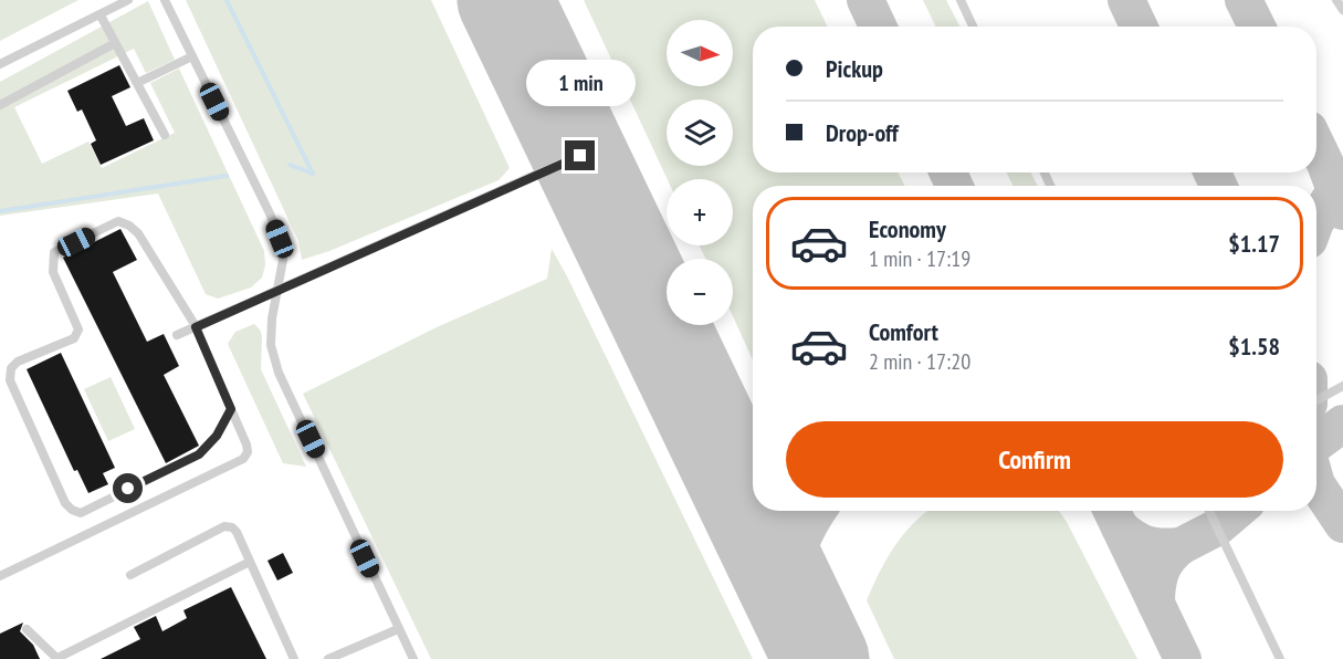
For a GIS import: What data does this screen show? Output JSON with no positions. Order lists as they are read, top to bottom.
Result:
{
  "north": "right",
  "page": {
    "map_buttons": ["+", "−"],
    "banner": ["Pickup", "Drop-off"],
    "bubble": "1 min",
    "list": [
      {
        "name": "Economy",
        "note": "1 min · 17:19",
        "value": "$1.17"
      },
      {
        "name": "Comfort",
        "note": "2 min · 17:20",
        "value": "$1.58"
      }
    ],
    "buttons": "Confirm"
  }
}
